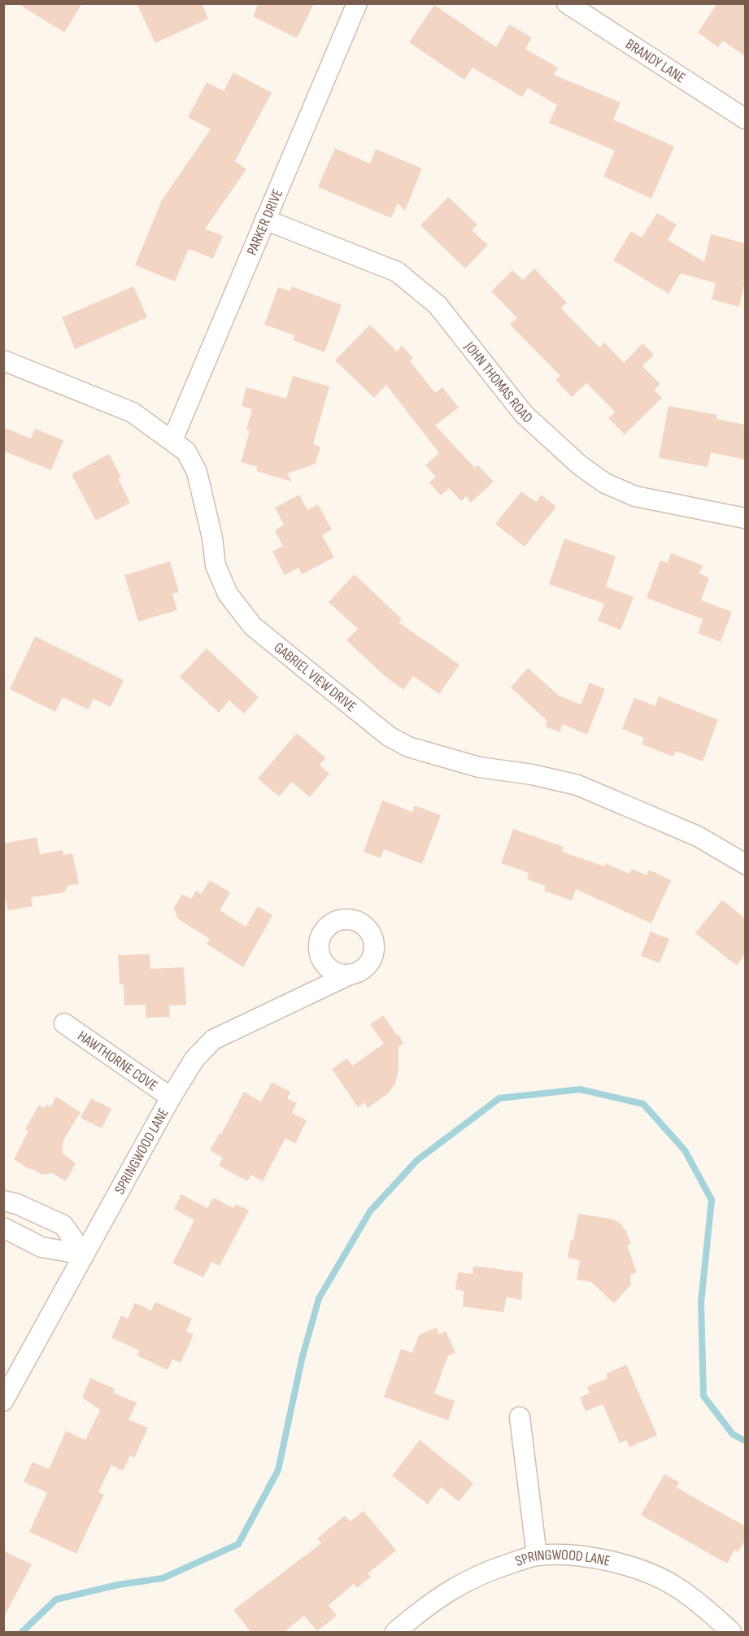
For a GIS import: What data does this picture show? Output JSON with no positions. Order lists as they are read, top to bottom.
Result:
{
  "streets": {
    "street": [
      "BRANDY LANE",
      "PARKER DRIVE",
      "JOHN THOMAS ROAD",
      "GABRIEL VIEW DRIVE",
      "HAWTHORNE COVE",
      "SPRINGWOOD LANE"
    ]
  },
  "crossings": [
    ["PARKER DRIVE", "JOHN THOMAS ROAD"],
    ["PARKER DRIVE", "GABRIEL VIEW DRIVE"],
    ["HAWTHORNE COVE", "SPRINGWOOD LANE"]
  ]
}
